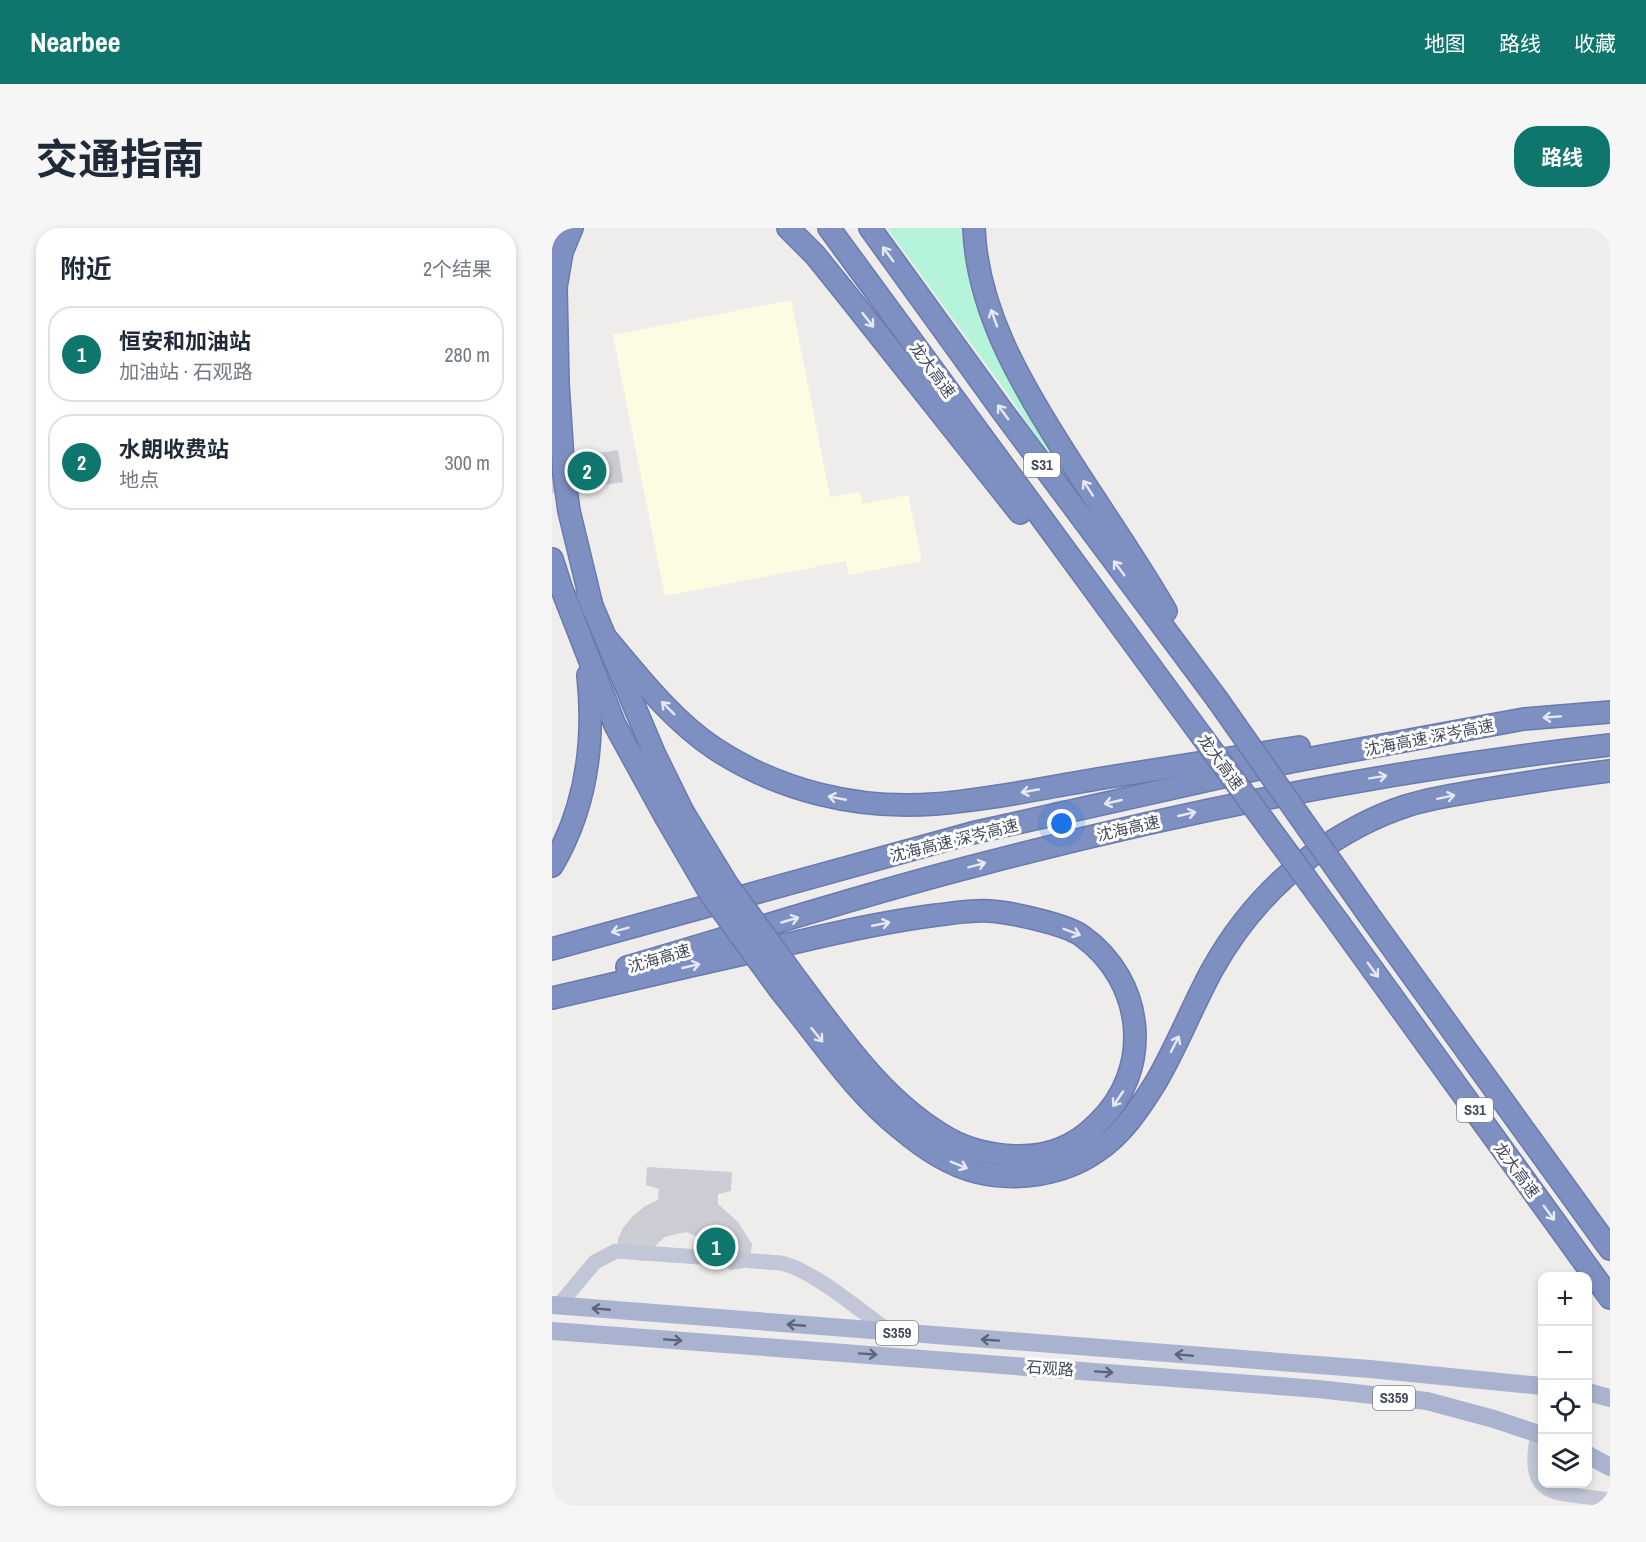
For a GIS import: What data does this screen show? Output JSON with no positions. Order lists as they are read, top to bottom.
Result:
{
  "streets": {
    "highway": [
      "龙大高速",
      "S31",
      "沈海高速 深岑高速",
      "沈海高速"
    ],
    "main road": ["S359", "石观路"]
  },
  "one_way": ["沈海高速 深岑高速", "沈海高速"],
  "page": {
    "header": "Nearbee",
    "nav": ["地图", "路线", "收藏"],
    "title": "交通指南",
    "buttons": "路线",
    "heading": ["附近", "2个结果"],
    "list": [
      {
        "mark": "1",
        "name": "恒安和加油站",
        "note": "加油站 · 石观路",
        "value": "280 m"
      },
      {
        "mark": "2",
        "name": "水朗收费站",
        "note": "地点",
        "value": "300 m"
      }
    ],
    "pins": ["2", "1"],
    "map_buttons": ["+", "−"]
  }
}
